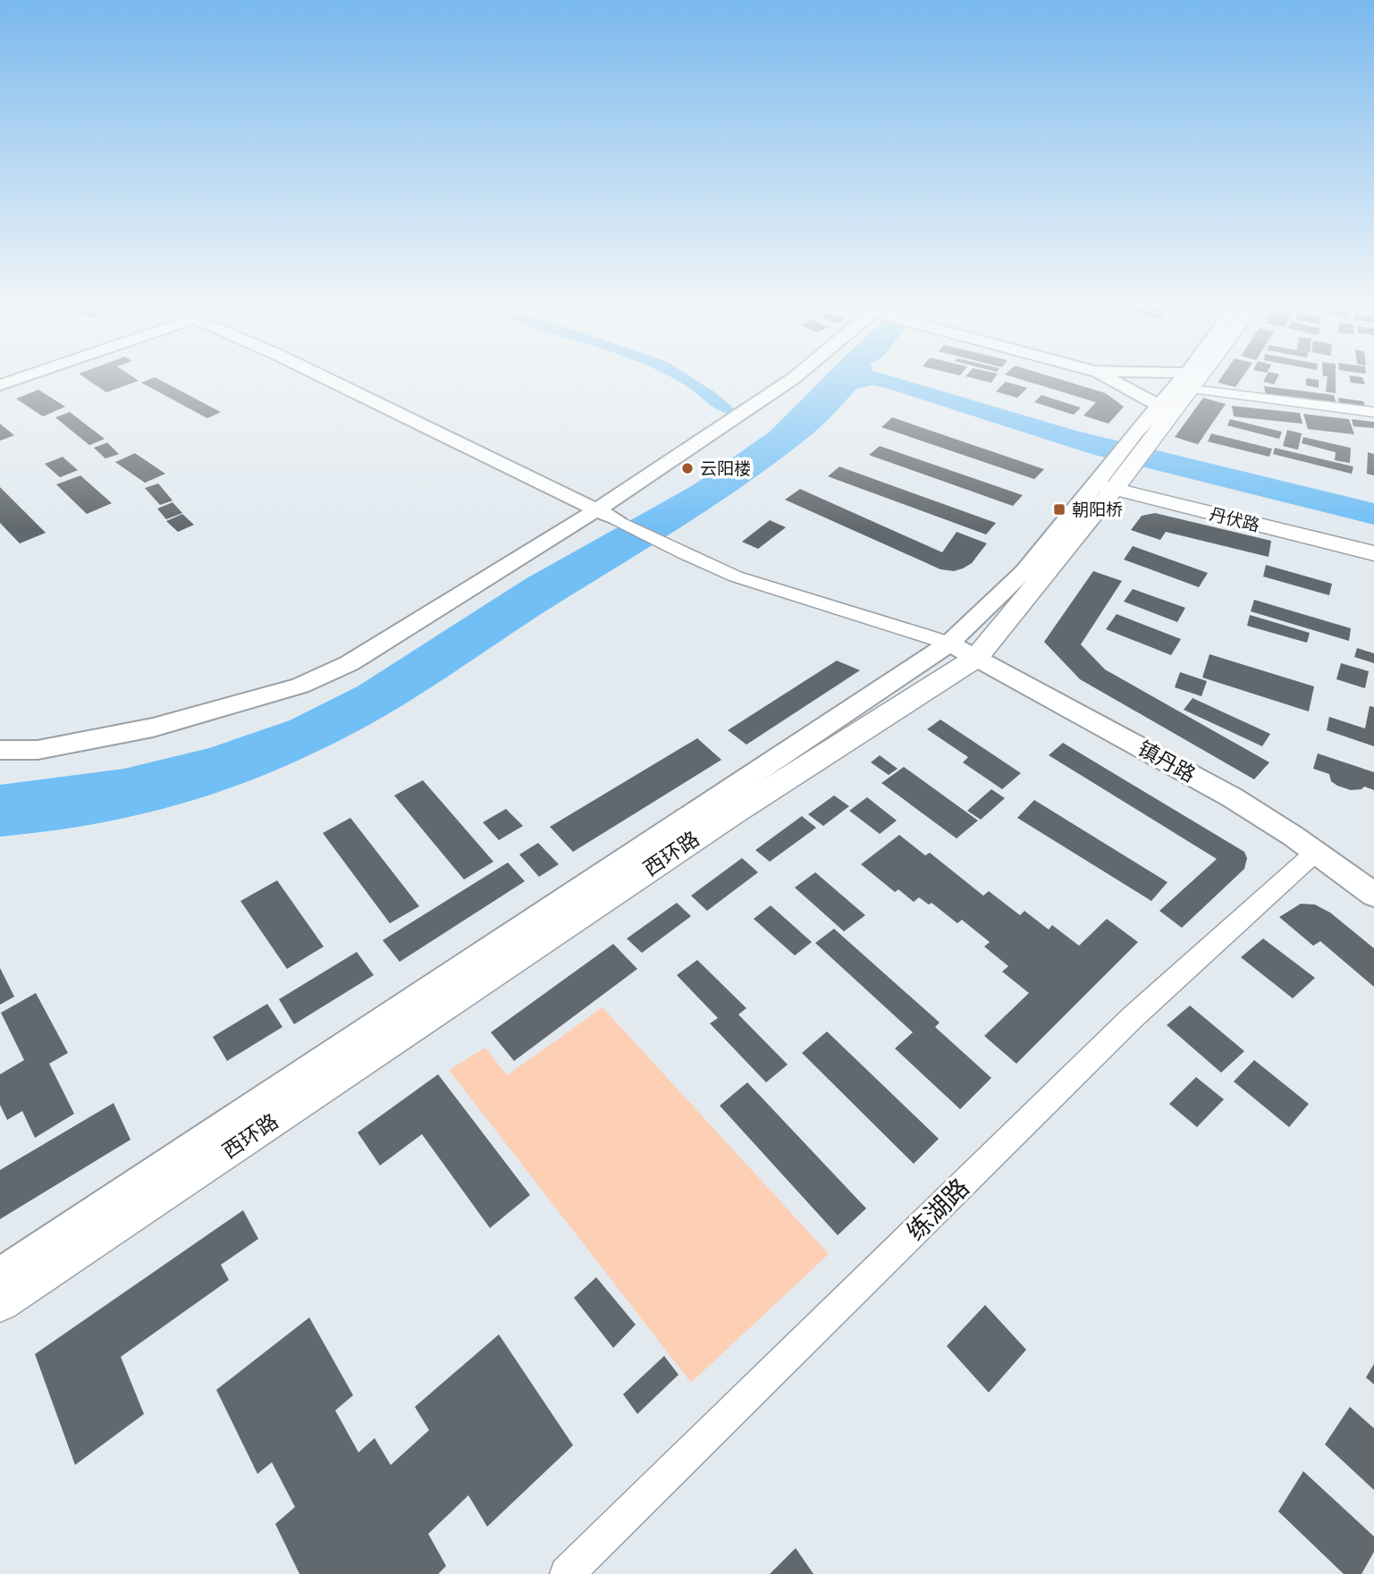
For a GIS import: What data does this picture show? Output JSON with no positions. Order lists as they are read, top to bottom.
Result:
{
  "streets": {
    "main road": ["丹伏路", "西环路"],
    "street": ["镇丹路", "练湖路"]
  },
  "crossings": [
    ["丹伏路", "西环路"],
    ["镇丹路", "西环路"],
    ["镇丹路", "练湖路"]
  ],
  "places": {
    "other": ["云阳楼"],
    "transit": ["朝阳桥"]
  }
}
